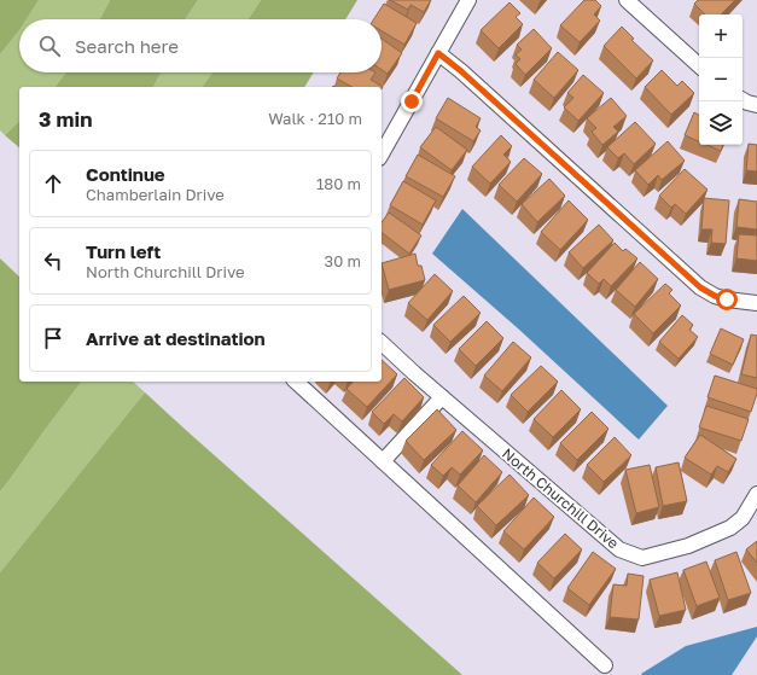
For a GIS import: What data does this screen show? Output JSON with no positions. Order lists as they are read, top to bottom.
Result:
{
  "streets": {
    "street": ["North Churchill Drive"]
  },
  "page": {
    "map_buttons": ["+", "−"],
    "search": "Search here",
    "heading": ["3 min", "Walk · 210 m"],
    "list": [
      ["Continue", "Chamberlain Drive", "180 m"],
      ["Turn left", "North Churchill Drive", "30 m"],
      "Arrive at destination"
    ]
  }
}
